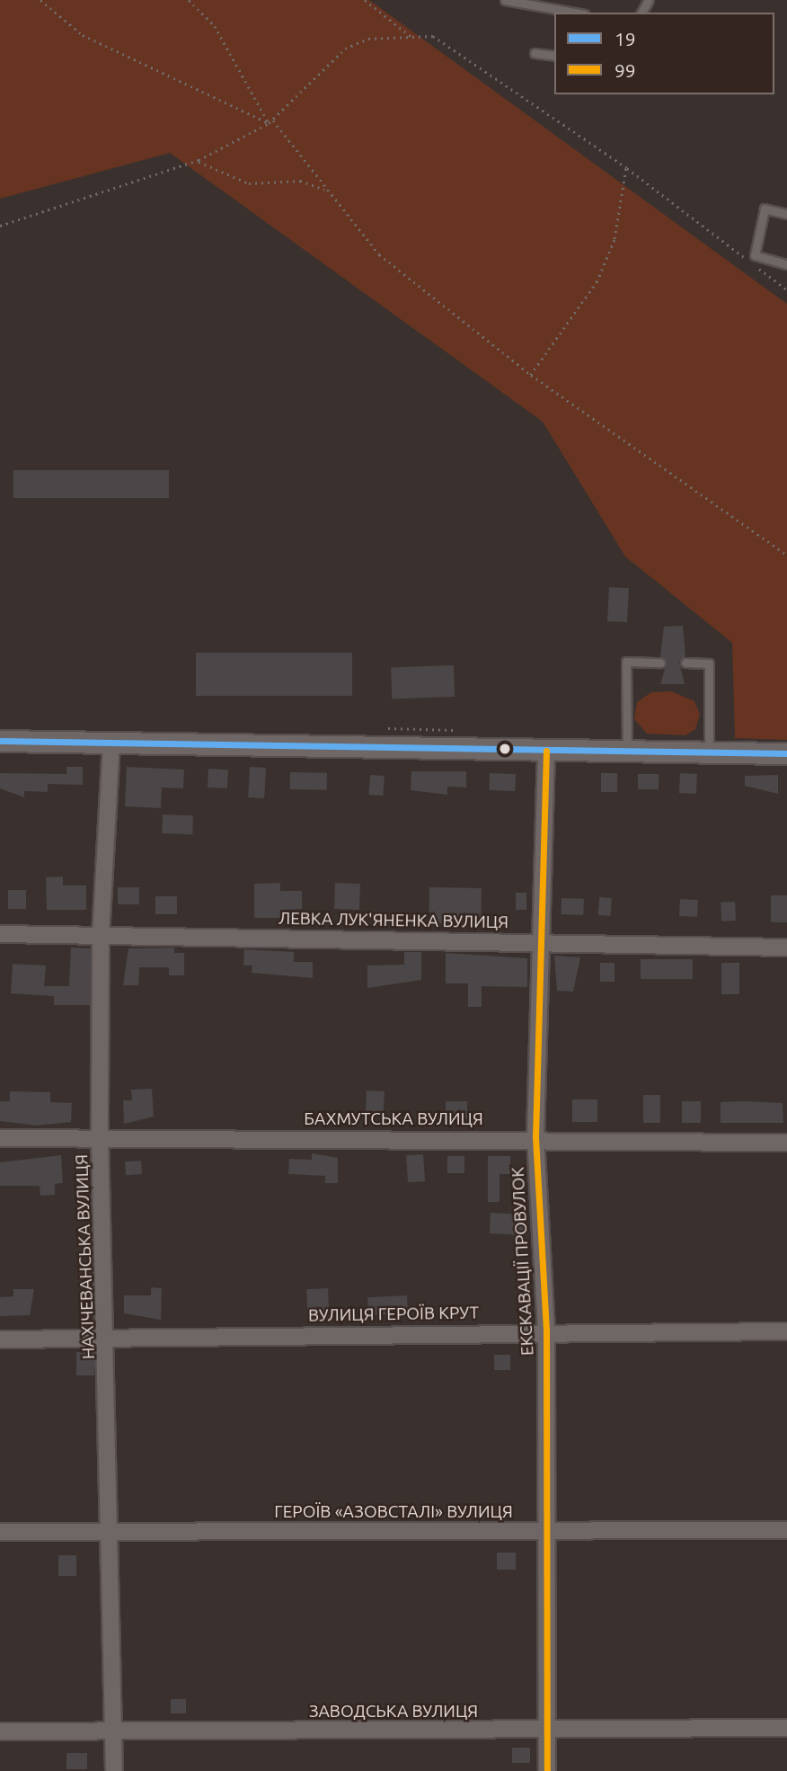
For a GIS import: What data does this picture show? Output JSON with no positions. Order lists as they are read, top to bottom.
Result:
{
  "streets": {
    "street": [
      "ЛЕВКА ЛУК'ЯНЕНКА ВУЛИЦЯ",
      "БАХМУТСЬКА ВУЛИЦЯ",
      "НАХІЧЕВАНСЬКА ВУЛИЦЯ",
      "ЕКСКАВАЦІЇ ПРОВУЛОК",
      "ВУЛИЦЯ ГЕРОЇВ КРУТ",
      "ГЕРОЇВ «АЗОВСТАЛІ» ВУЛИЦЯ",
      "ЗАВОДСЬКА ВУЛИЦЯ"
    ]
  },
  "crossings": [
    ["ЛЕВКА ЛУК'ЯНЕНКА ВУЛИЦЯ", "НАХІЧЕВАНСЬКА ВУЛИЦЯ"],
    ["ЛЕВКА ЛУК'ЯНЕНКА ВУЛИЦЯ", "ЕКСКАВАЦІЇ ПРОВУЛОК"],
    ["БАХМУТСЬКА ВУЛИЦЯ", "НАХІЧЕВАНСЬКА ВУЛИЦЯ"],
    ["БАХМУТСЬКА ВУЛИЦЯ", "ЕКСКАВАЦІЇ ПРОВУЛОК"],
    ["НАХІЧЕВАНСЬКА ВУЛИЦЯ", "ВУЛИЦЯ ГЕРОЇВ КРУТ"],
    ["НАХІЧЕВАНСЬКА ВУЛИЦЯ", "ГЕРОЇВ «АЗОВСТАЛІ» ВУЛИЦЯ"],
    ["НАХІЧЕВАНСЬКА ВУЛИЦЯ", "ЗАВОДСЬКА ВУЛИЦЯ"],
    ["ЕКСКАВАЦІЇ ПРОВУЛОК", "ВУЛИЦЯ ГЕРОЇВ КРУТ"],
    ["ЕКСКАВАЦІЇ ПРОВУЛОК", "ГЕРОЇВ «АЗОВСТАЛІ» ВУЛИЦЯ"],
    ["ЕКСКАВАЦІЇ ПРОВУЛОК", "ЗАВОДСЬКА ВУЛИЦЯ"]
  ],
  "lines": ["transit line 19", "transit line 99"],
  "legend": ["19", "99"]
}
